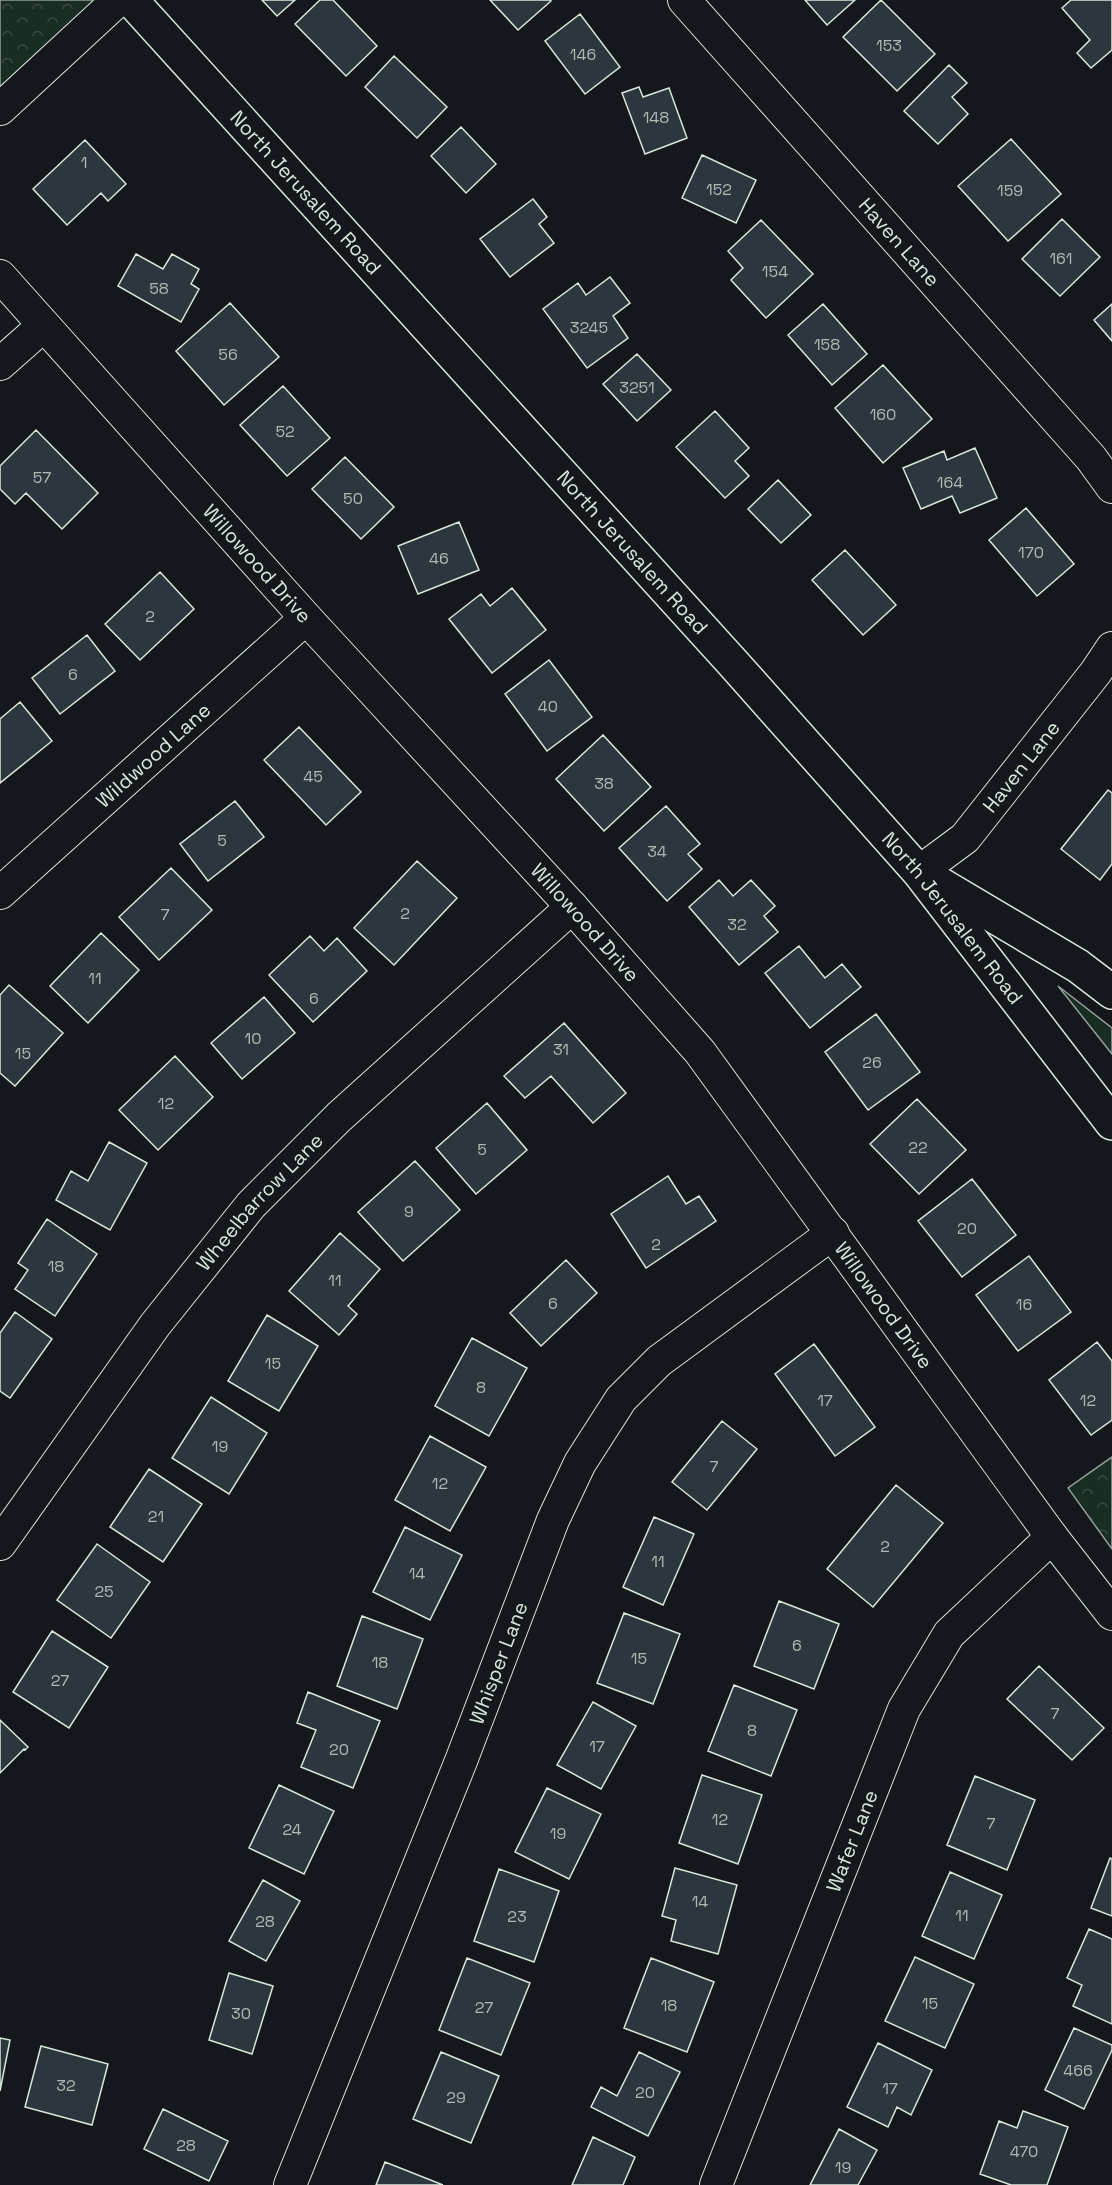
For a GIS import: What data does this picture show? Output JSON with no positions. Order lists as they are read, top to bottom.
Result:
{
  "streets": {
    "main road": ["North Jerusalem Road"],
    "street": [
      "Haven Lane",
      "Willowood Drive",
      "Wildwood Lane",
      "Wheelbarrow Lane",
      "Whisper Lane",
      "Wafer Lane"
    ]
  },
  "crossings": [
    ["North Jerusalem Road", "Haven Lane"],
    ["Willowood Drive", "Wildwood Lane"],
    ["Willowood Drive", "Wheelbarrow Lane"],
    ["Willowood Drive", "Whisper Lane"],
    ["Willowood Drive", "Wafer Lane"]
  ],
  "house_numbers": [
    "153",
    "146",
    "148",
    "1",
    "152",
    "159",
    "161",
    "154",
    "58",
    "3245",
    "158",
    "56",
    "3251",
    "160",
    "52",
    "57",
    "164",
    "50",
    "170",
    "46",
    "2",
    "6",
    "40",
    "45",
    "38",
    "5",
    "34",
    "2",
    "7",
    "32",
    "11",
    "6",
    "10",
    "31",
    "15",
    "26",
    "12",
    "22",
    "5",
    "9",
    "20",
    "2",
    "18",
    "11",
    "6",
    "16",
    "15",
    "8",
    "17",
    "12",
    "19",
    "7",
    "12",
    "21",
    "2",
    "11",
    "14",
    "25",
    "6",
    "15",
    "18",
    "27",
    "7",
    "8",
    "17",
    "20",
    "12",
    "7",
    "24",
    "19",
    "14",
    "11",
    "23",
    "28",
    "15",
    "18",
    "27",
    "30",
    "466",
    "32",
    "17",
    "20",
    "29",
    "28",
    "470",
    "19"
  ]
}
